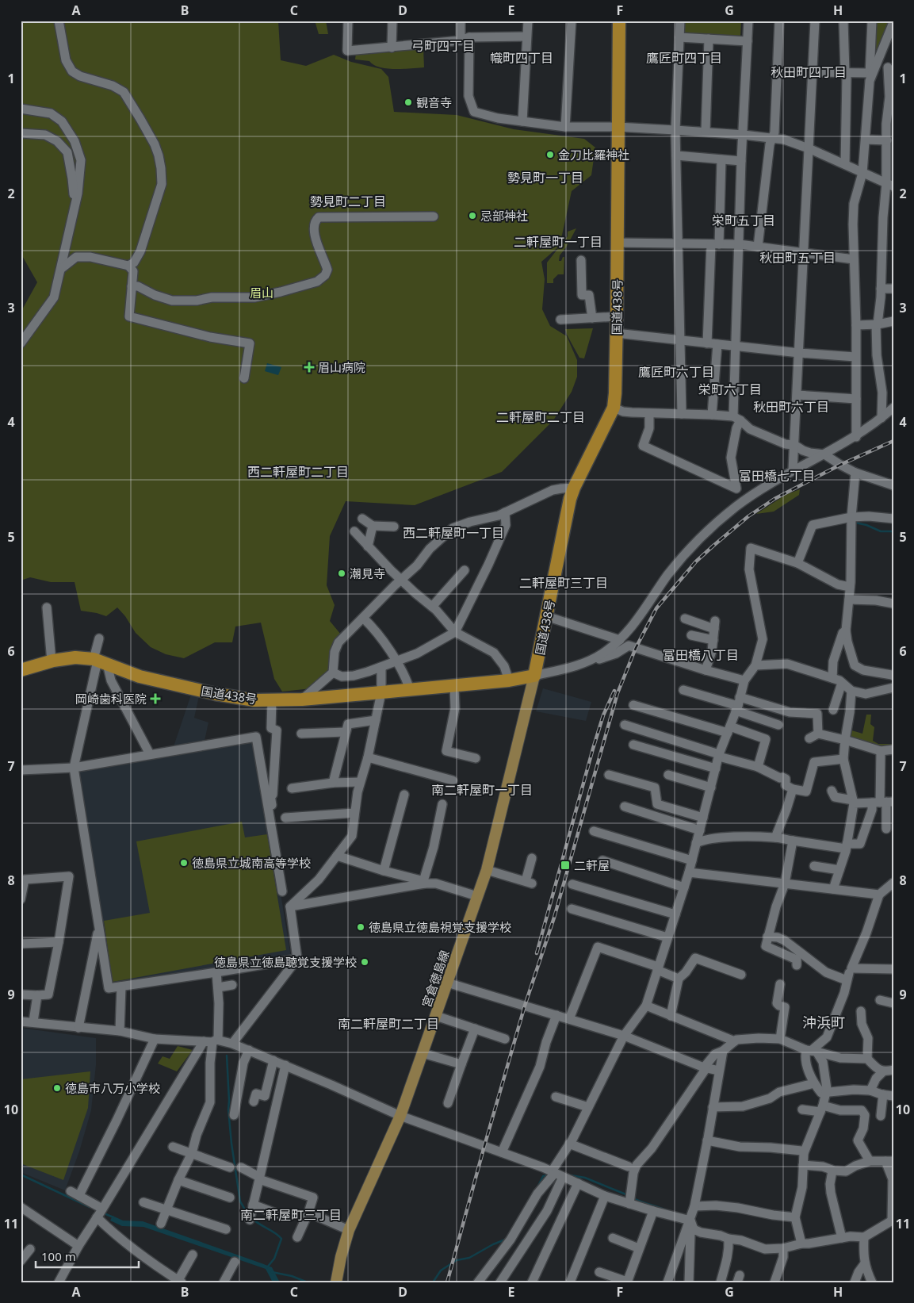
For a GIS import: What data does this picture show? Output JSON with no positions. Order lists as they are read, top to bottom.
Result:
{
  "streets": {
    "highway": ["国道438号"],
    "main road": ["宮倉徳島線"]
  },
  "crossings": [
    ["国道438号", "宮倉徳島線"]
  ],
  "districts": [
    "弓町四丁目",
    "幟町四丁目",
    "鷹匠町四丁目",
    "秋田町四丁目",
    "勢見町一丁目",
    "勢見町二丁目",
    "栄町五丁目",
    "二軒屋町一丁目",
    "秋田町五丁目",
    "鷹匠町六丁目",
    "栄町六丁目",
    "秋田町六丁目",
    "二軒屋町二丁目",
    "西二軒屋町二丁目",
    "富田橋七丁目",
    "西二軒屋町一丁目",
    "二軒屋町三丁目",
    "富田橋八丁目",
    "南二軒屋町一丁目",
    "沖浜町",
    "南二軒屋町二丁目",
    "南二軒屋町三丁目"
  ],
  "parks": ["眉山"],
  "places": {
    "other": [
      "観音寺",
      "金刀比羅神社",
      "忌部神社",
      "潮見寺",
      "徳島県立城南高等学校",
      "徳島県立徳島視覚支援学校",
      "徳島県立徳島聴覚支援学校",
      "徳島市八万小学校"
    ],
    "health": ["眉山病院", "岡崎歯科医院"],
    "transit": ["二軒屋"]
  },
  "scale_bar": "100 m",
  "grid": {
    "columns": [
      "A",
      "B",
      "C",
      "D",
      "E",
      "F",
      "G",
      "H"
    ],
    "rows": [
      "1",
      "2",
      "3",
      "4",
      "5",
      "6",
      "7",
      "8",
      "9",
      "10",
      "11"
    ]
  }
}
